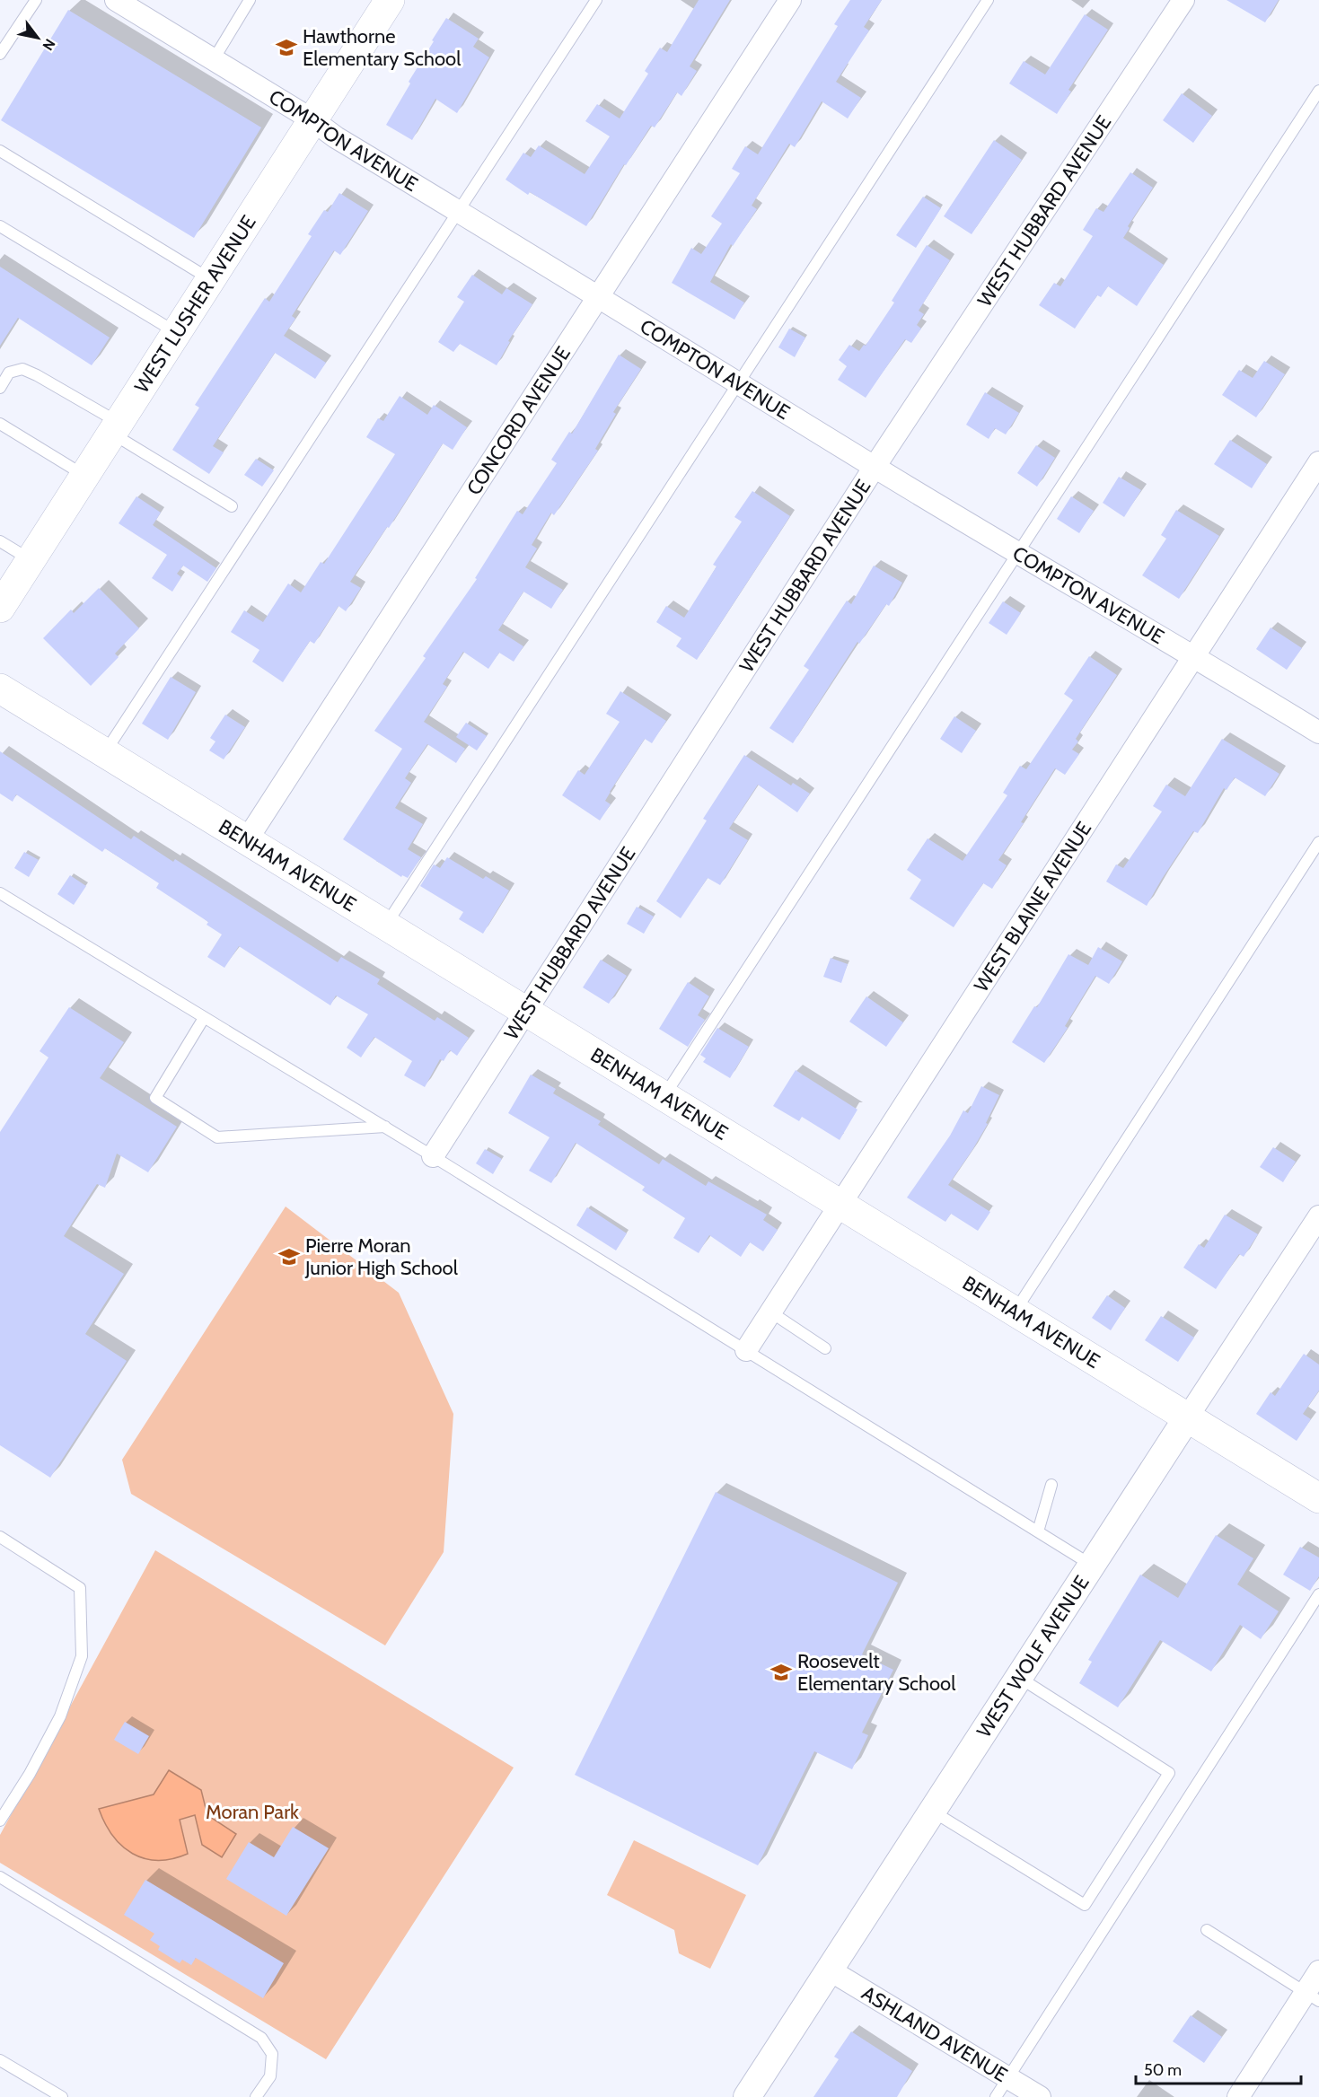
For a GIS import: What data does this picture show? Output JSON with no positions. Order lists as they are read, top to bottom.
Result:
{
  "streets": {
    "main road": ["WEST LUSHER AVENUE", "BENHAM AVENUE"],
    "street": [
      "COMPTON AVENUE",
      "WEST HUBBARD AVENUE",
      "CONCORD AVENUE",
      "WEST BLAINE AVENUE",
      "WEST WOLF AVENUE",
      "ASHLAND AVENUE"
    ]
  },
  "crossings": [
    ["COMPTON AVENUE", "WEST HUBBARD AVENUE"],
    ["COMPTON AVENUE", "WEST LUSHER AVENUE"],
    ["COMPTON AVENUE", "CONCORD AVENUE"],
    ["COMPTON AVENUE", "WEST BLAINE AVENUE"],
    ["WEST HUBBARD AVENUE", "BENHAM AVENUE"],
    ["CONCORD AVENUE", "BENHAM AVENUE"],
    ["BENHAM AVENUE", "WEST BLAINE AVENUE"],
    ["BENHAM AVENUE", "WEST WOLF AVENUE"],
    ["WEST WOLF AVENUE", "ASHLAND AVENUE"]
  ],
  "parks": ["Moran Park"],
  "places": {
    "school or university": ["Hawthorne Elementary School", "Pierre Moran Junior High School", "Roosevelt Elementary School"]
  },
  "scale_bar": "50 m",
  "north": "bottom right"
}
